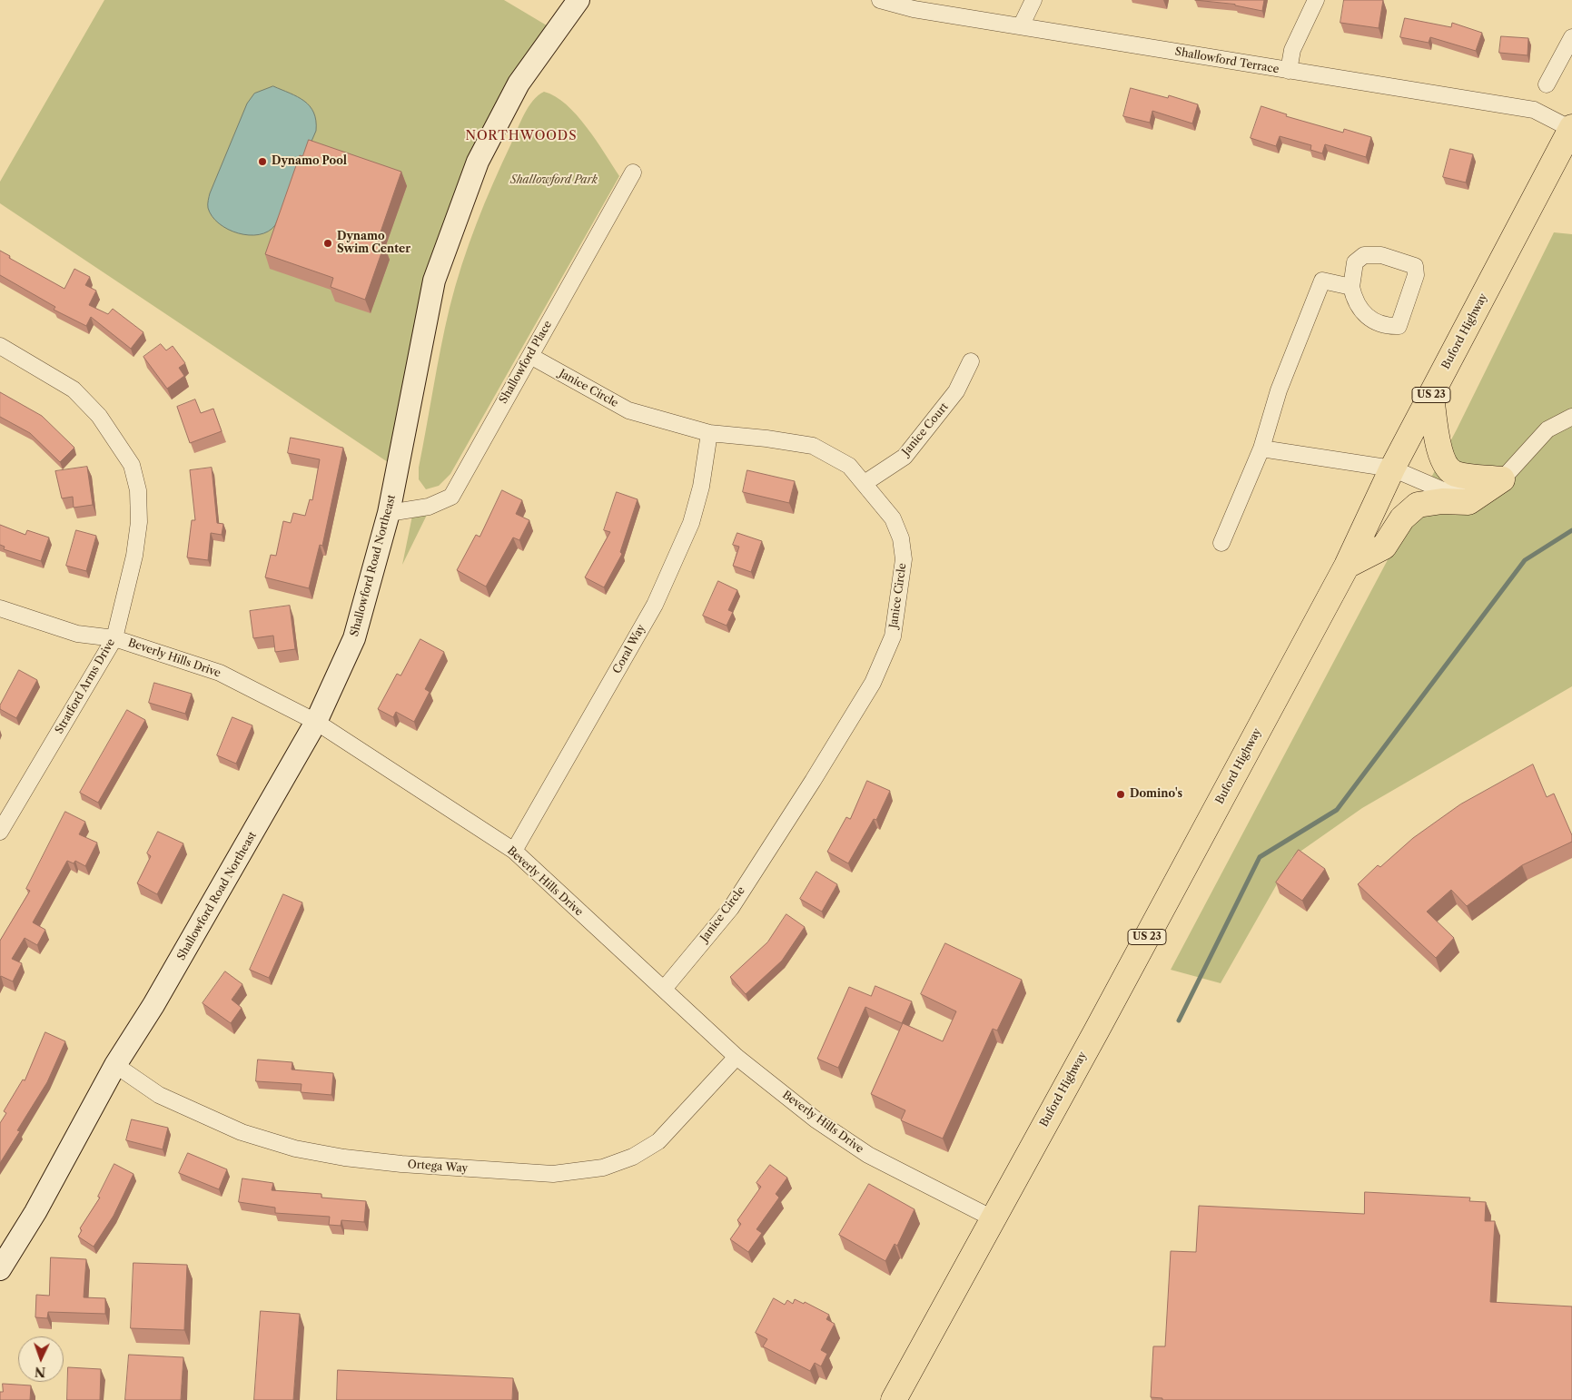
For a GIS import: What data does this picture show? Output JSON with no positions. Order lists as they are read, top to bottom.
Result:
{
  "streets": {
    "main road": ["Buford Highway", "US 23"],
    "street": [
      "Shallowford Terrace",
      "Shallowford Place",
      "Janice Circle",
      "Janice Court",
      "Shallowford Road Northeast",
      "Coral Way",
      "Beverly Hills Drive",
      "Stratford Arms Drive",
      "Ortega Way"
    ]
  },
  "crossings": [
    ["Shallowford Terrace", "Buford Highway"],
    ["Buford Highway", "Beverly Hills Drive"],
    ["Shallowford Place", "Janice Circle"],
    ["Shallowford Place", "Shallowford Road Northeast"],
    ["Janice Circle", "Janice Court"],
    ["Janice Circle", "Coral Way"],
    ["Janice Circle", "Beverly Hills Drive"],
    ["Shallowford Road Northeast", "Beverly Hills Drive"],
    ["Shallowford Road Northeast", "Ortega Way"],
    ["Coral Way", "Beverly Hills Drive"],
    ["Beverly Hills Drive", "Stratford Arms Drive"],
    ["Beverly Hills Drive", "Ortega Way"]
  ],
  "districts": ["NORTHWOODS"],
  "parks": ["Shallowford Park"],
  "places": ["Dynamo Pool", "Dynamo Swim Center", "Domino's"],
  "north": "bottom"
}
